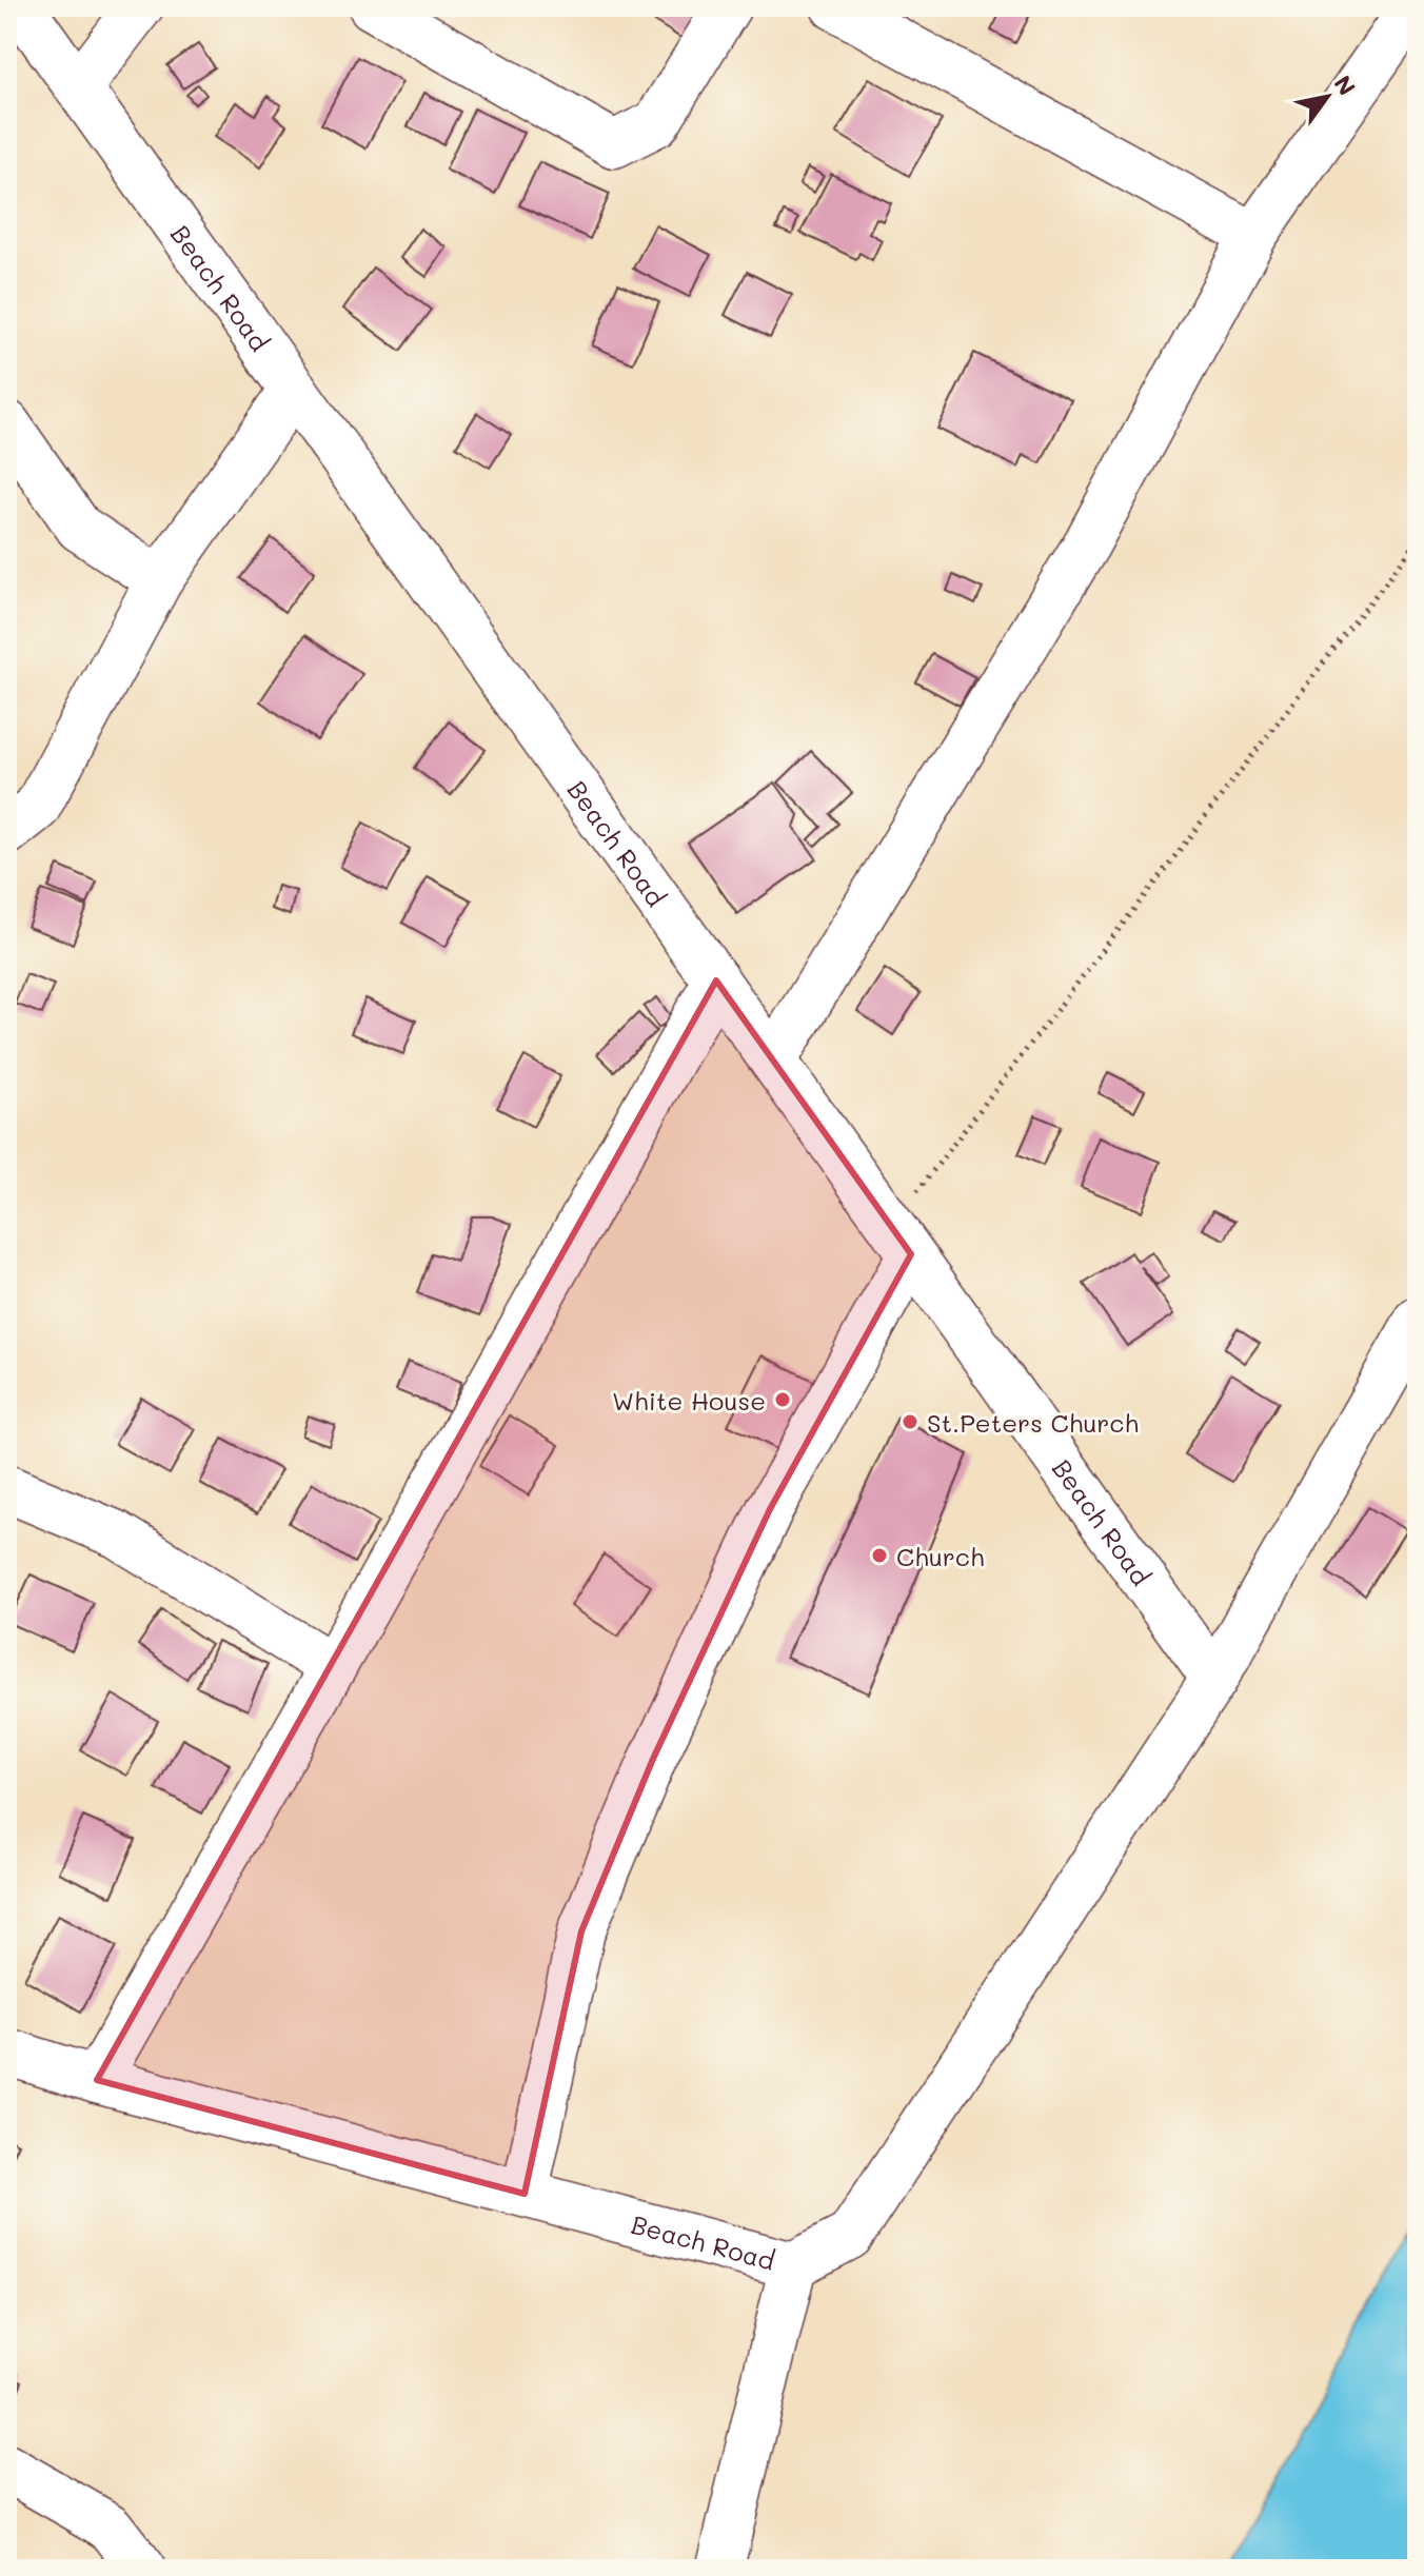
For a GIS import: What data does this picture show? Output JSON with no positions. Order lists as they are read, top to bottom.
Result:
{
  "streets": {
    "street": ["Beach Road"]
  },
  "places": ["White House", "St.Peters Church", "Church"],
  "north": "top right"
}
